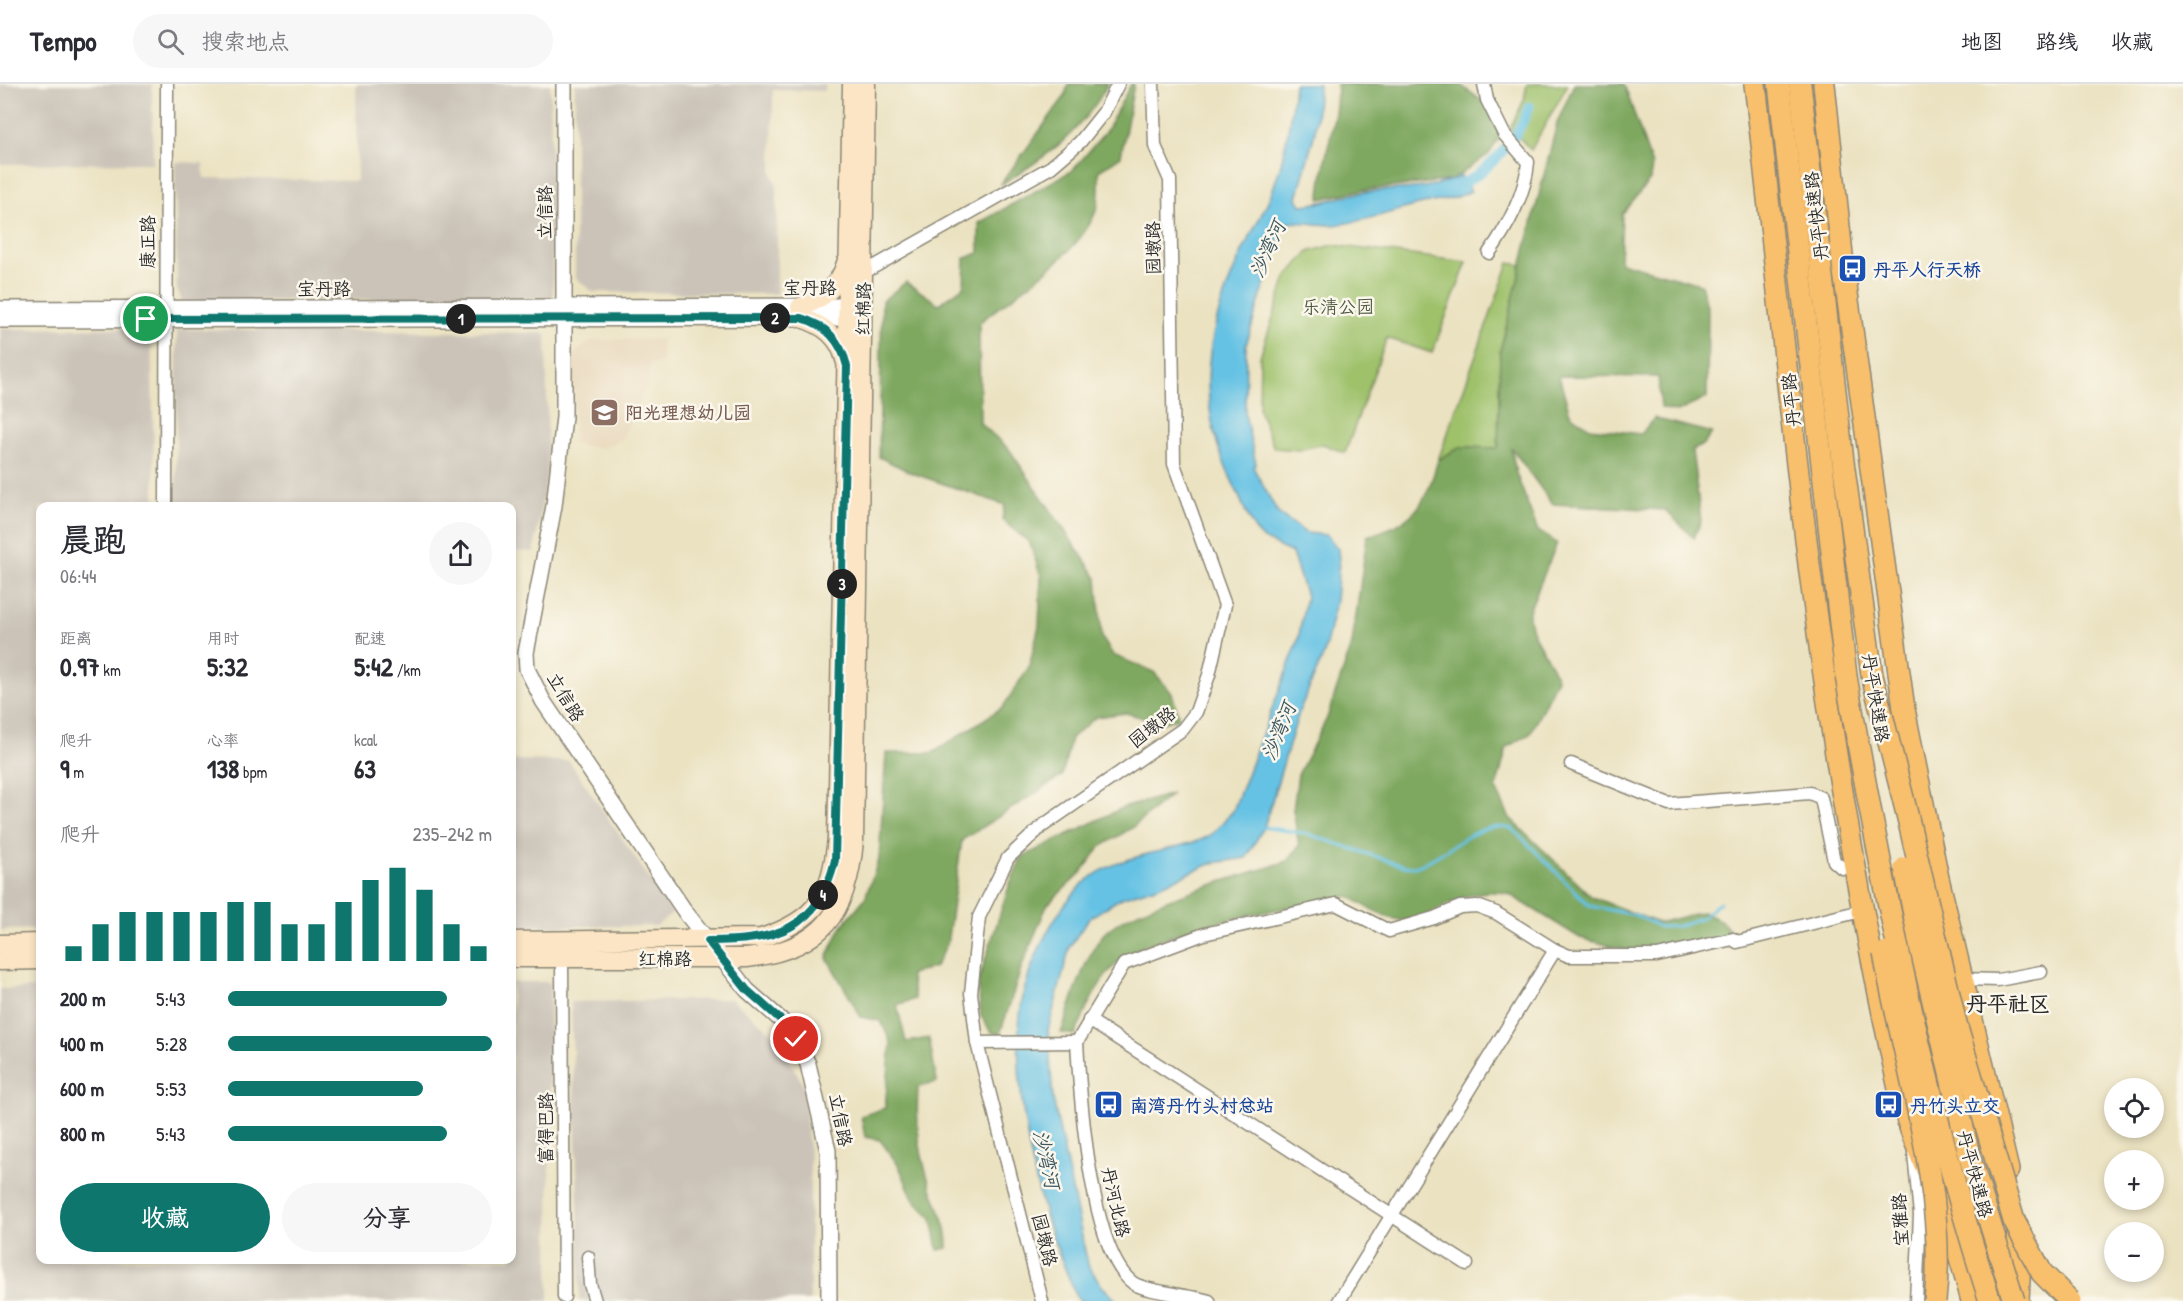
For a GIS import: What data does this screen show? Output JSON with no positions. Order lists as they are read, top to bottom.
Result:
{
  "streets": {
    "highway": ["丹平快速路", "丹平路"],
    "main road": ["红棉路"],
    "street": [
      "立信路",
      "康正路",
      "园墩路",
      "宝丹路",
      "富得巴路",
      "丹河北路",
      "宝雅路"
    ]
  },
  "crossings": [
    ["立信路", "宝丹路"],
    ["立信路", "红棉路"],
    ["康正路", "宝丹路"],
    ["宝丹路", "红棉路"],
    ["红棉路", "富得巴路"],
    ["丹平路", "宝雅路"]
  ],
  "districts": ["丹平社区"],
  "water": ["沙湾河"],
  "parks": ["乐清公园"],
  "places": {
    "bus stop": ["丹平人行天桥", "南湾丹竹头村总站", "丹竹头立交"],
    "school or university": ["阳光理想幼儿园"]
  },
  "page": {
    "header": "Tempo",
    "search": "搜索地点",
    "nav": ["地图", "路线", "收藏"],
    "pins": [
      "2",
      "1",
      "3",
      "4"
    ],
    "heading": ["晨跑", "06:44"],
    "stats": [
      ["距离", "0.97 km"],
      ["用时", "5:32"],
      ["配速", "5:42 /km"],
      ["爬升", "9 m"],
      ["心率", "138 bpm"],
      ["kcal", "63"]
    ],
    "chart": ["爬升", "235–242 m"],
    "list": [
      {
        "name": "200 m",
        "note": "5:43"
      },
      {
        "name": "400 m",
        "note": "5:28"
      },
      {
        "name": "600 m",
        "note": "5:53"
      },
      {
        "name": "800 m",
        "note": "5:43"
      }
    ],
    "map_buttons": ["+", "−"],
    "buttons": ["收藏", "分享"]
  }
}
